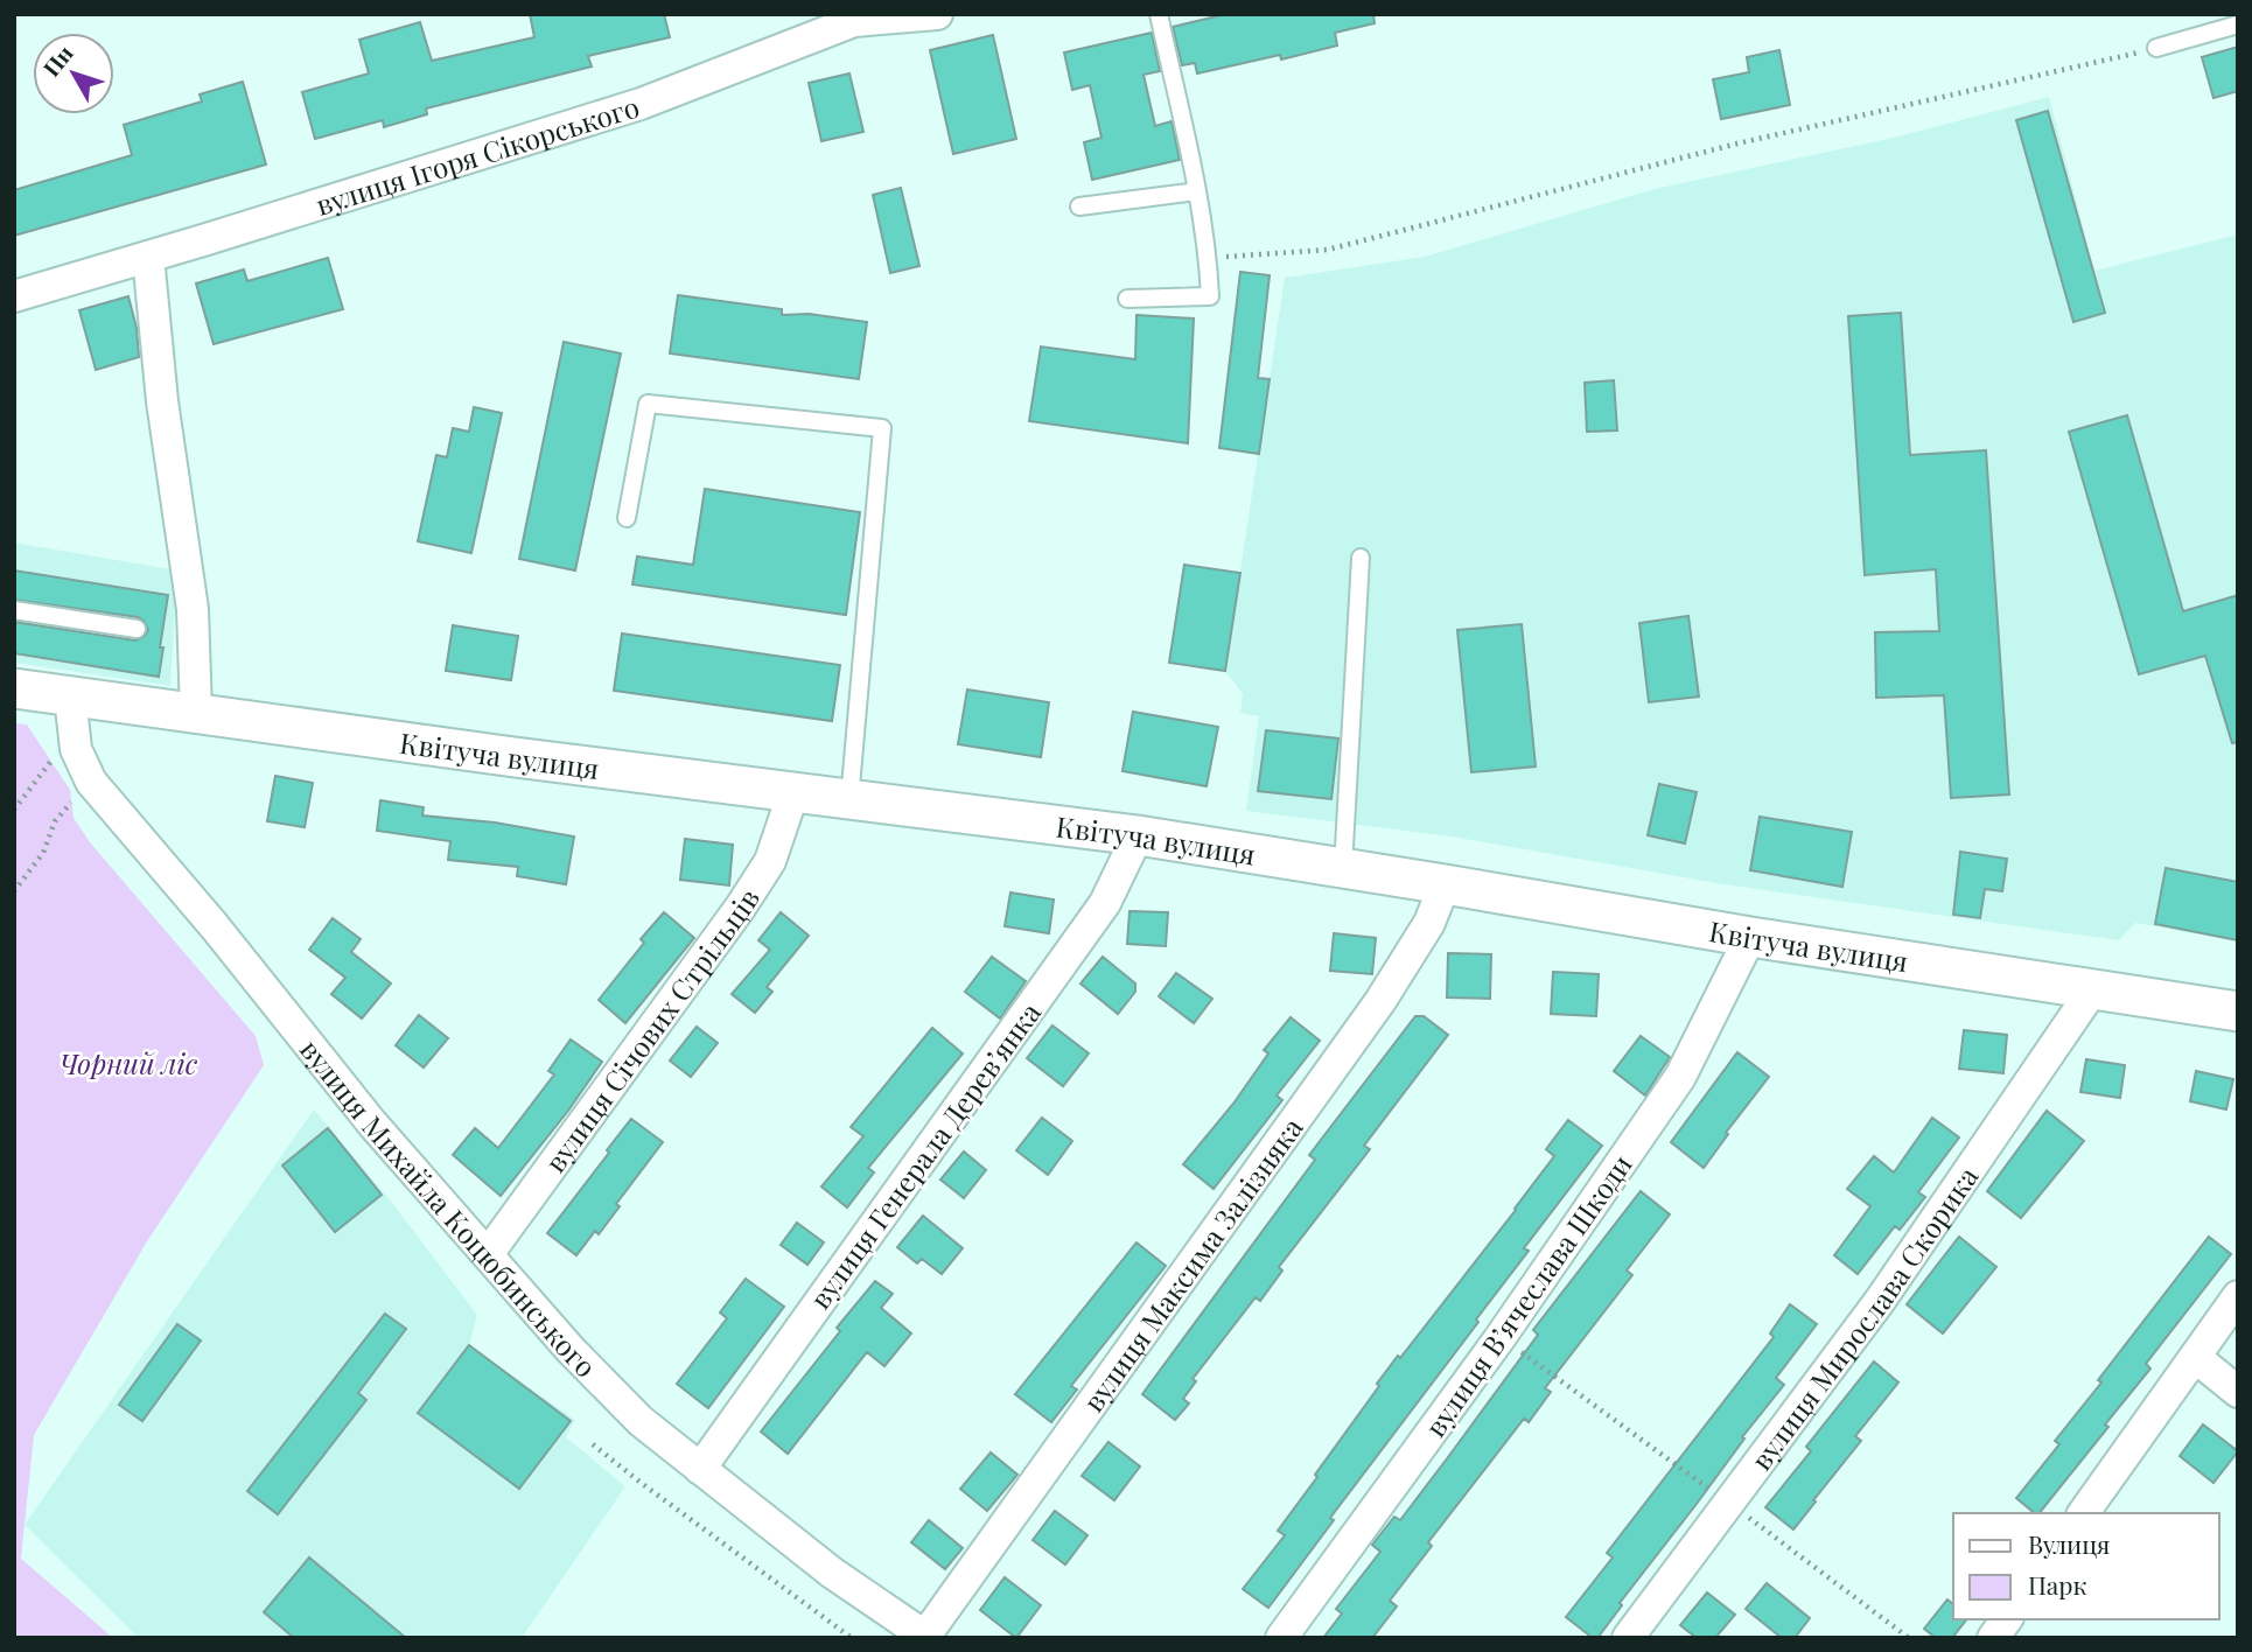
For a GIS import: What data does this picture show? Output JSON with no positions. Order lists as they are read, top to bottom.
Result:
{
  "streets": {
    "street": [
      "вулиця Ігоря Сікорського",
      "Квітуча вулиця",
      "вулиця Січових Стрільців",
      "вулиця Генерала Деревʼянка",
      "вулиця Михайла Коцюбинського",
      "вулиця Максима Залізняка",
      "вулиця Вʼячеслава Шкоди",
      "вулиця Мирослава Скорика"
    ]
  },
  "crossings": [
    ["Квітуча вулиця", "вулиця Січових Стрільців"],
    ["Квітуча вулиця", "вулиця Генерала Деревʼянка"],
    ["Квітуча вулиця", "вулиця Михайла Коцюбинського"],
    ["Квітуча вулиця", "вулиця Максима Залізняка"],
    ["Квітуча вулиця", "вулиця Вʼячеслава Шкоди"],
    ["Квітуча вулиця", "вулиця Мирослава Скорика"],
    ["вулиця Січових Стрільців", "вулиця Михайла Коцюбинського"],
    ["вулиця Генерала Деревʼянка", "вулиця Михайла Коцюбинського"],
    ["вулиця Михайла Коцюбинського", "вулиця Максима Залізняка"]
  ],
  "parks": ["Чорний ліс"],
  "legend": ["Вулиця", "Парк"],
  "north": "top left"
}
